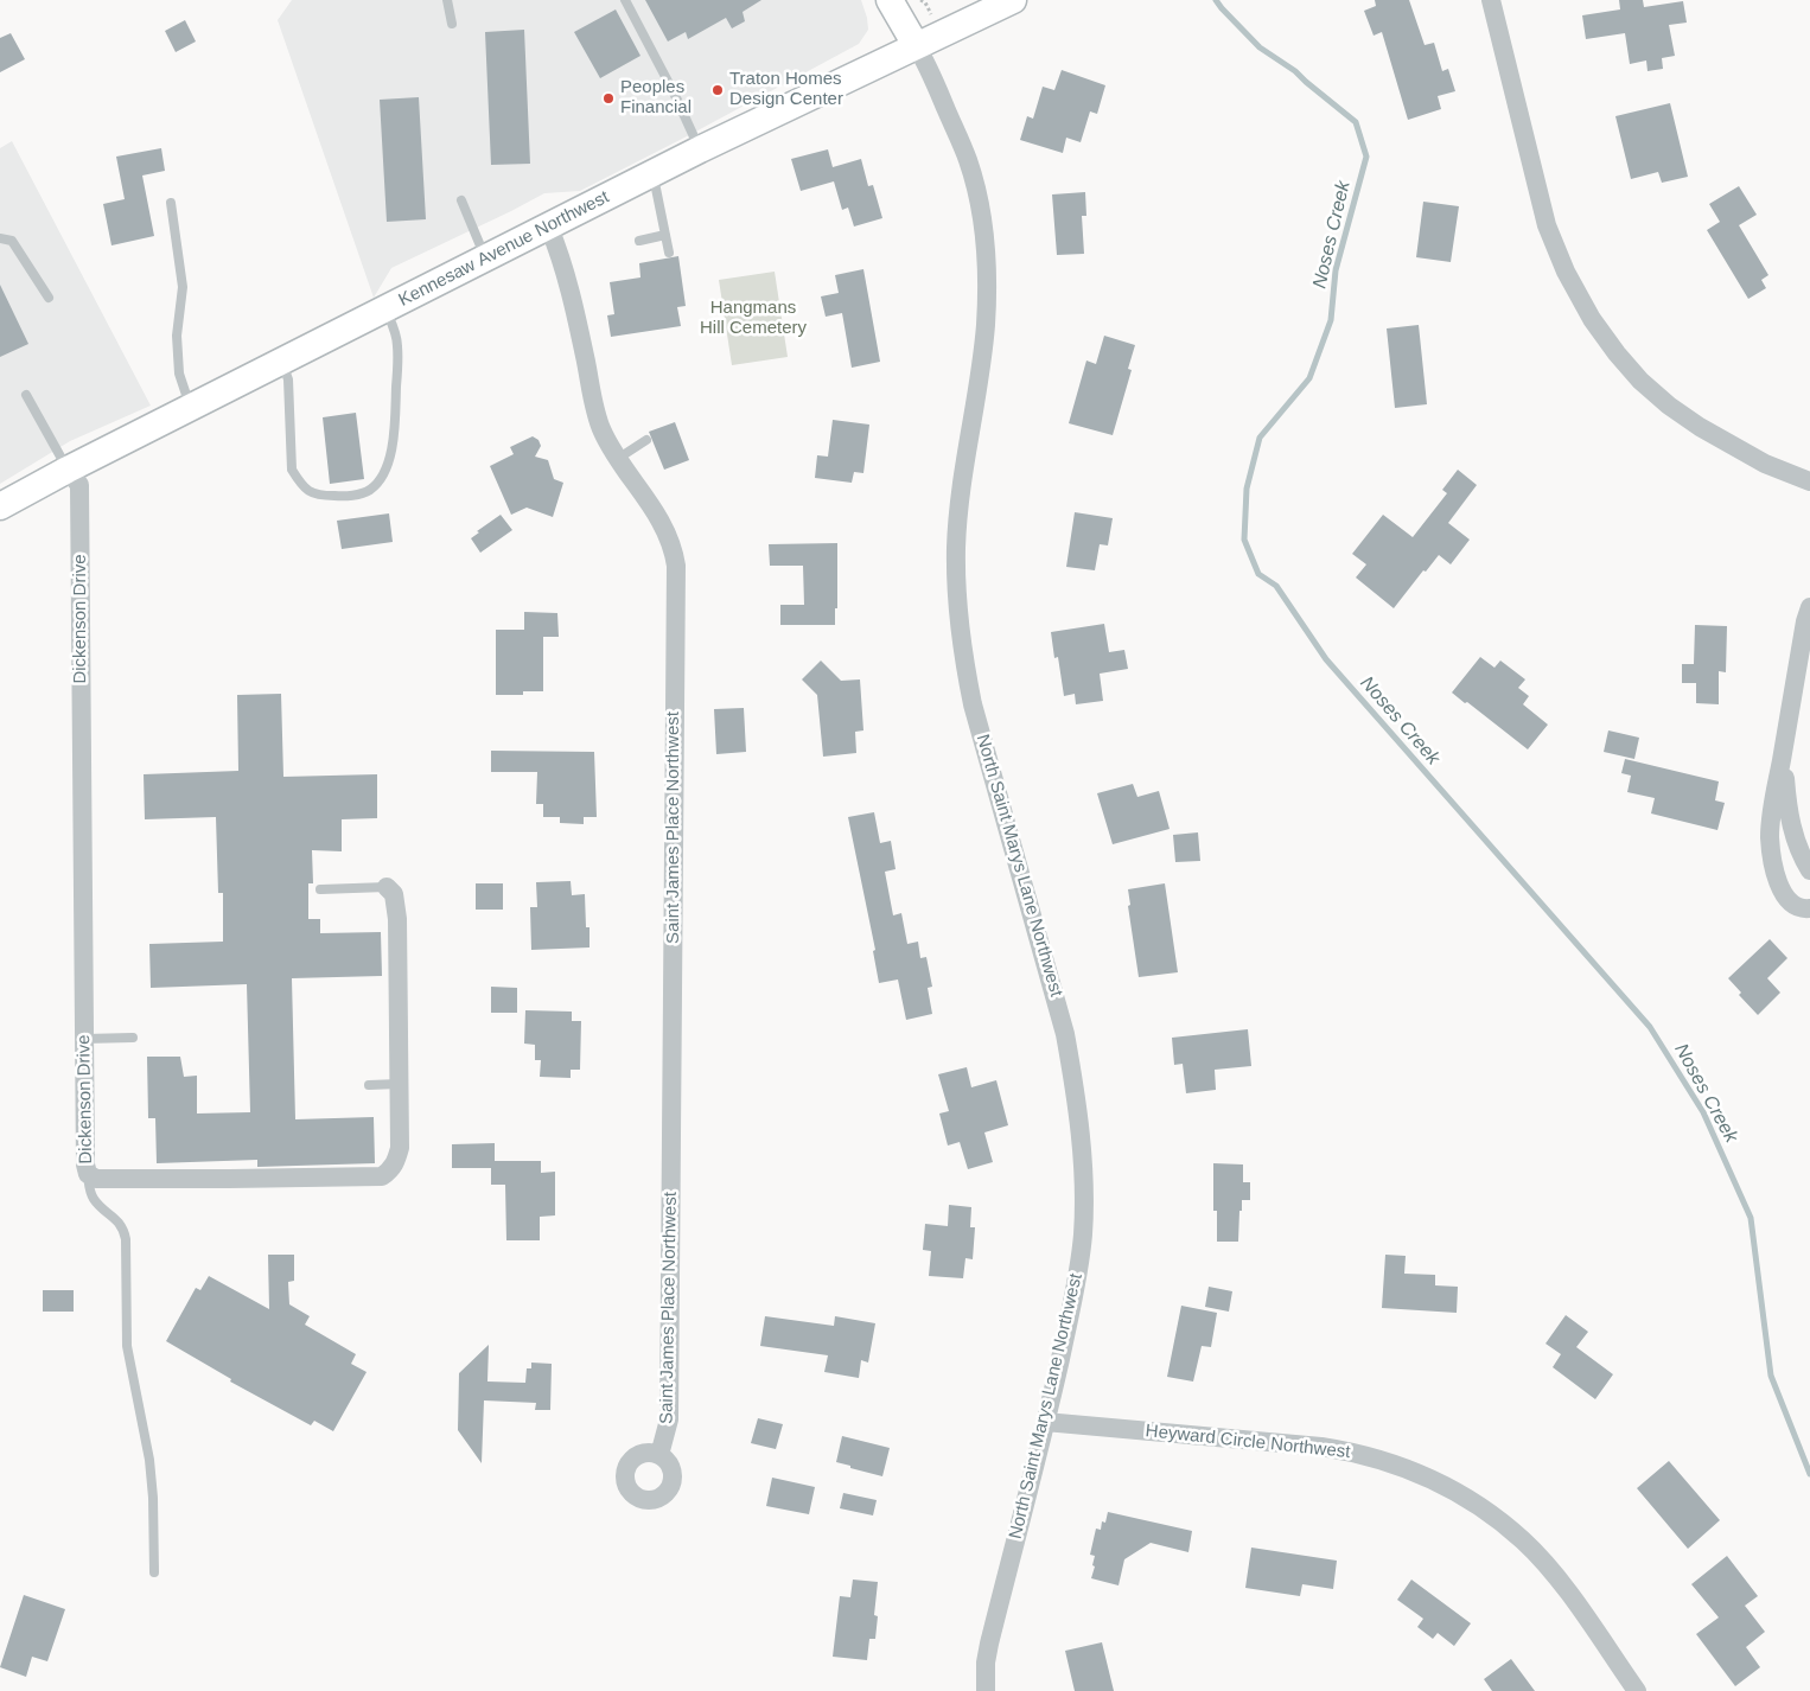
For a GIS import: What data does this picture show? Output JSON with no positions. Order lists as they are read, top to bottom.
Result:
{
  "streets": {
    "street": [
      "Kennesaw Avenue Northwest",
      "Dickenson Drive",
      "Saint James Place Northwest",
      "North Saint Marys Lane Northwest",
      "Heyward Circle Northwest"
    ]
  },
  "crossings": [
    ["Kennesaw Avenue Northwest", "Dickenson Drive"],
    ["Kennesaw Avenue Northwest", "Saint James Place Northwest"],
    ["Kennesaw Avenue Northwest", "North Saint Marys Lane Northwest"],
    ["North Saint Marys Lane Northwest", "Heyward Circle Northwest"]
  ],
  "water": ["Noses Creek"],
  "parks": ["Hangmans Hill Cemetery"],
  "places": ["Traton Homes Design Center", "Peoples Financial"]
}
